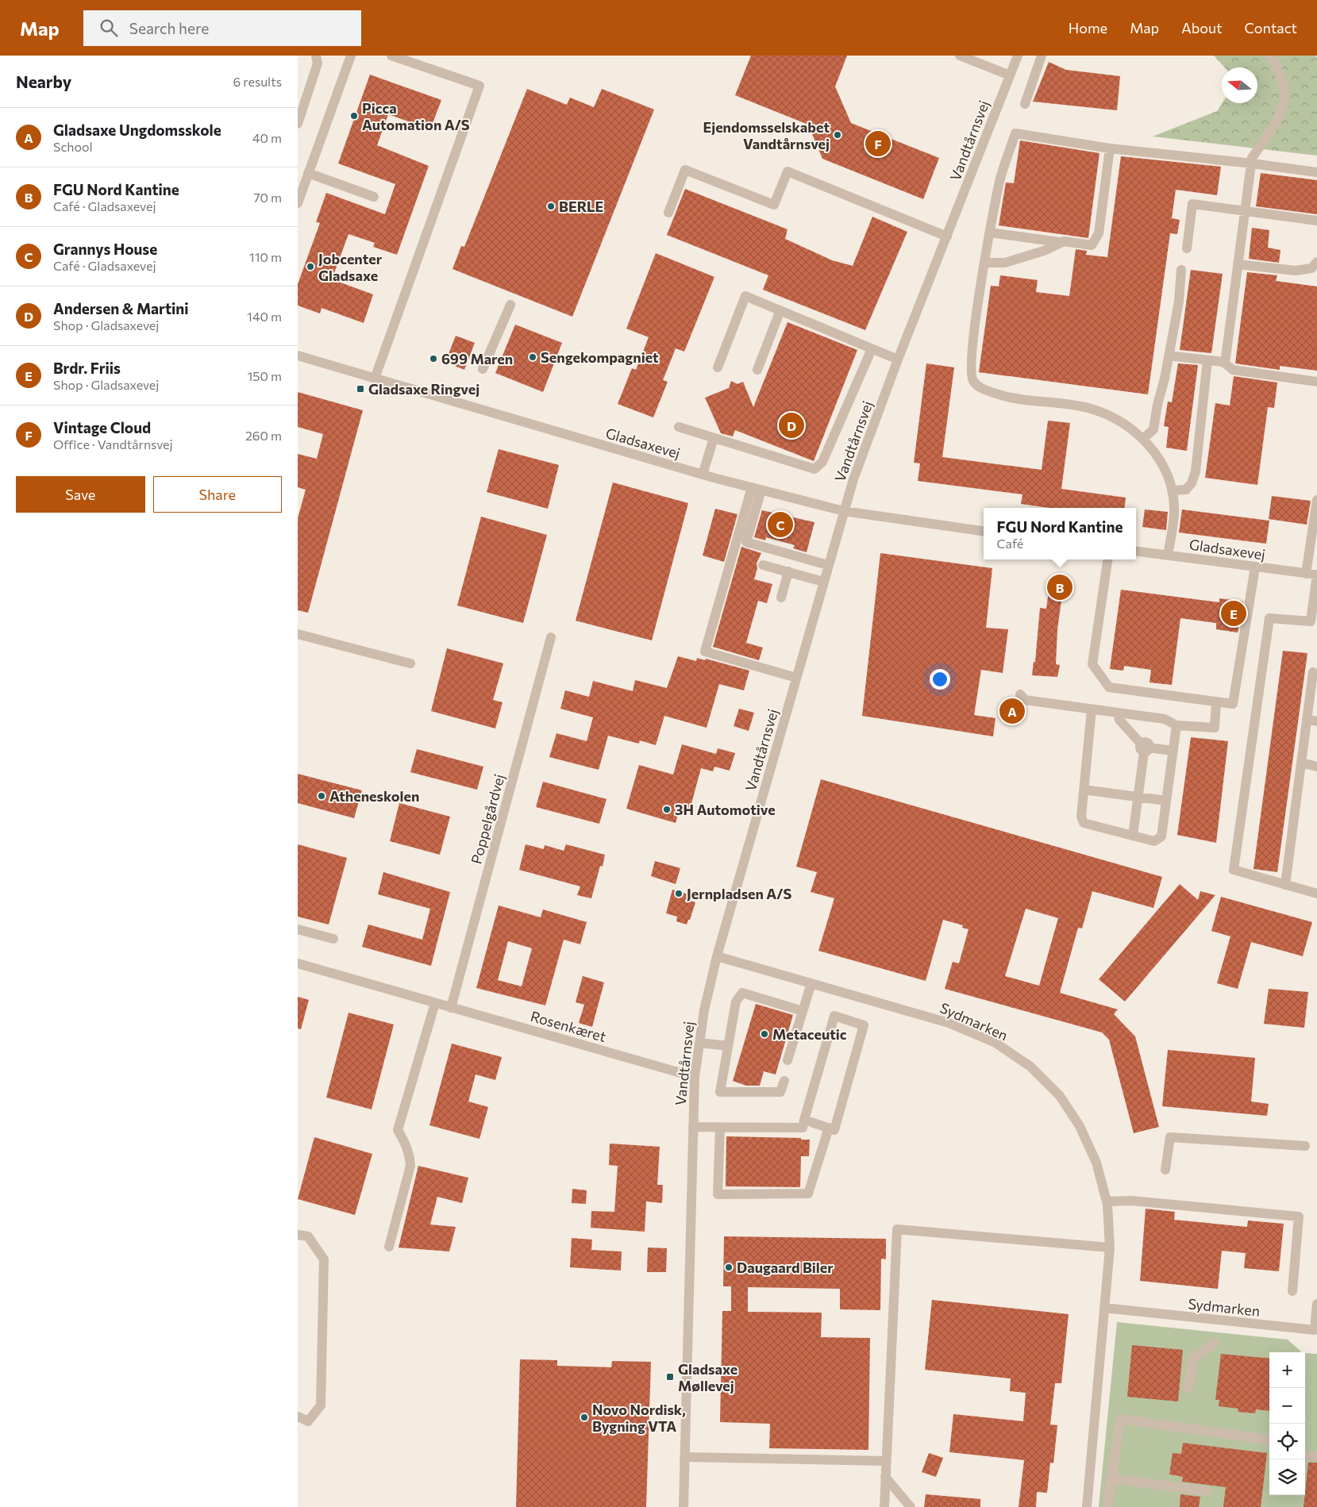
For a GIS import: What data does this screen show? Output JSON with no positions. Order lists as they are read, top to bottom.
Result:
{
  "streets": {
    "street": [
      "Vandtårnsvej",
      "Gladsaxevej",
      "Poppelgårdvej",
      "Sydmarken",
      "Rosenkæret"
    ]
  },
  "crossings": [
    ["Vandtårnsvej", "Gladsaxevej"],
    ["Vandtårnsvej", "Sydmarken"],
    ["Vandtårnsvej", "Rosenkæret"],
    ["Poppelgårdvej", "Rosenkæret"]
  ],
  "places": {
    "other": [
      "Picca Automation A/S",
      "Ejendomsselskabet Vandtårnsvej",
      "BERLE",
      "Jobcenter Gladsaxe",
      "Sengekompagniet",
      "699 Maren",
      "Atheneskolen",
      "3H Automotive",
      "Jernpladsen A/S",
      "Metaceutic",
      "Daugaard Biler",
      "Novo Nordisk, Bygning VTA"
    ],
    "transit": ["Gladsaxe Ringvej", "Gladsaxe Møllevej"]
  },
  "north": "left",
  "page": {
    "header": "Map",
    "search": "Search here",
    "nav": [
      "Home",
      "Map",
      "About",
      "Contact"
    ],
    "heading": ["Nearby", "6 results"],
    "list": [
      {
        "mark": "A",
        "name": "Gladsaxe Ungdomsskole",
        "note": "School",
        "value": "40 m"
      },
      {
        "mark": "B",
        "name": "FGU Nord Kantine",
        "note": "Café · Gladsaxevej",
        "value": "70 m"
      },
      {
        "mark": "C",
        "name": "Grannys House",
        "note": "Café · Gladsaxevej",
        "value": "110 m"
      },
      {
        "mark": "D",
        "name": "Andersen & Martini",
        "note": "Shop · Gladsaxevej",
        "value": "140 m"
      },
      {
        "mark": "E",
        "name": "Brdr. Friis",
        "note": "Shop · Gladsaxevej",
        "value": "150 m"
      },
      {
        "mark": "F",
        "name": "Vintage Cloud",
        "note": "Office · Vandtårnsvej",
        "value": "260 m"
      }
    ],
    "pins": [
      "F",
      "D",
      "C",
      "B",
      "E",
      "A"
    ],
    "buttons": ["Save", "Share"],
    "popup": ["FGU Nord Kantine", "Café"],
    "map_buttons": ["+", "−"]
  }
}
